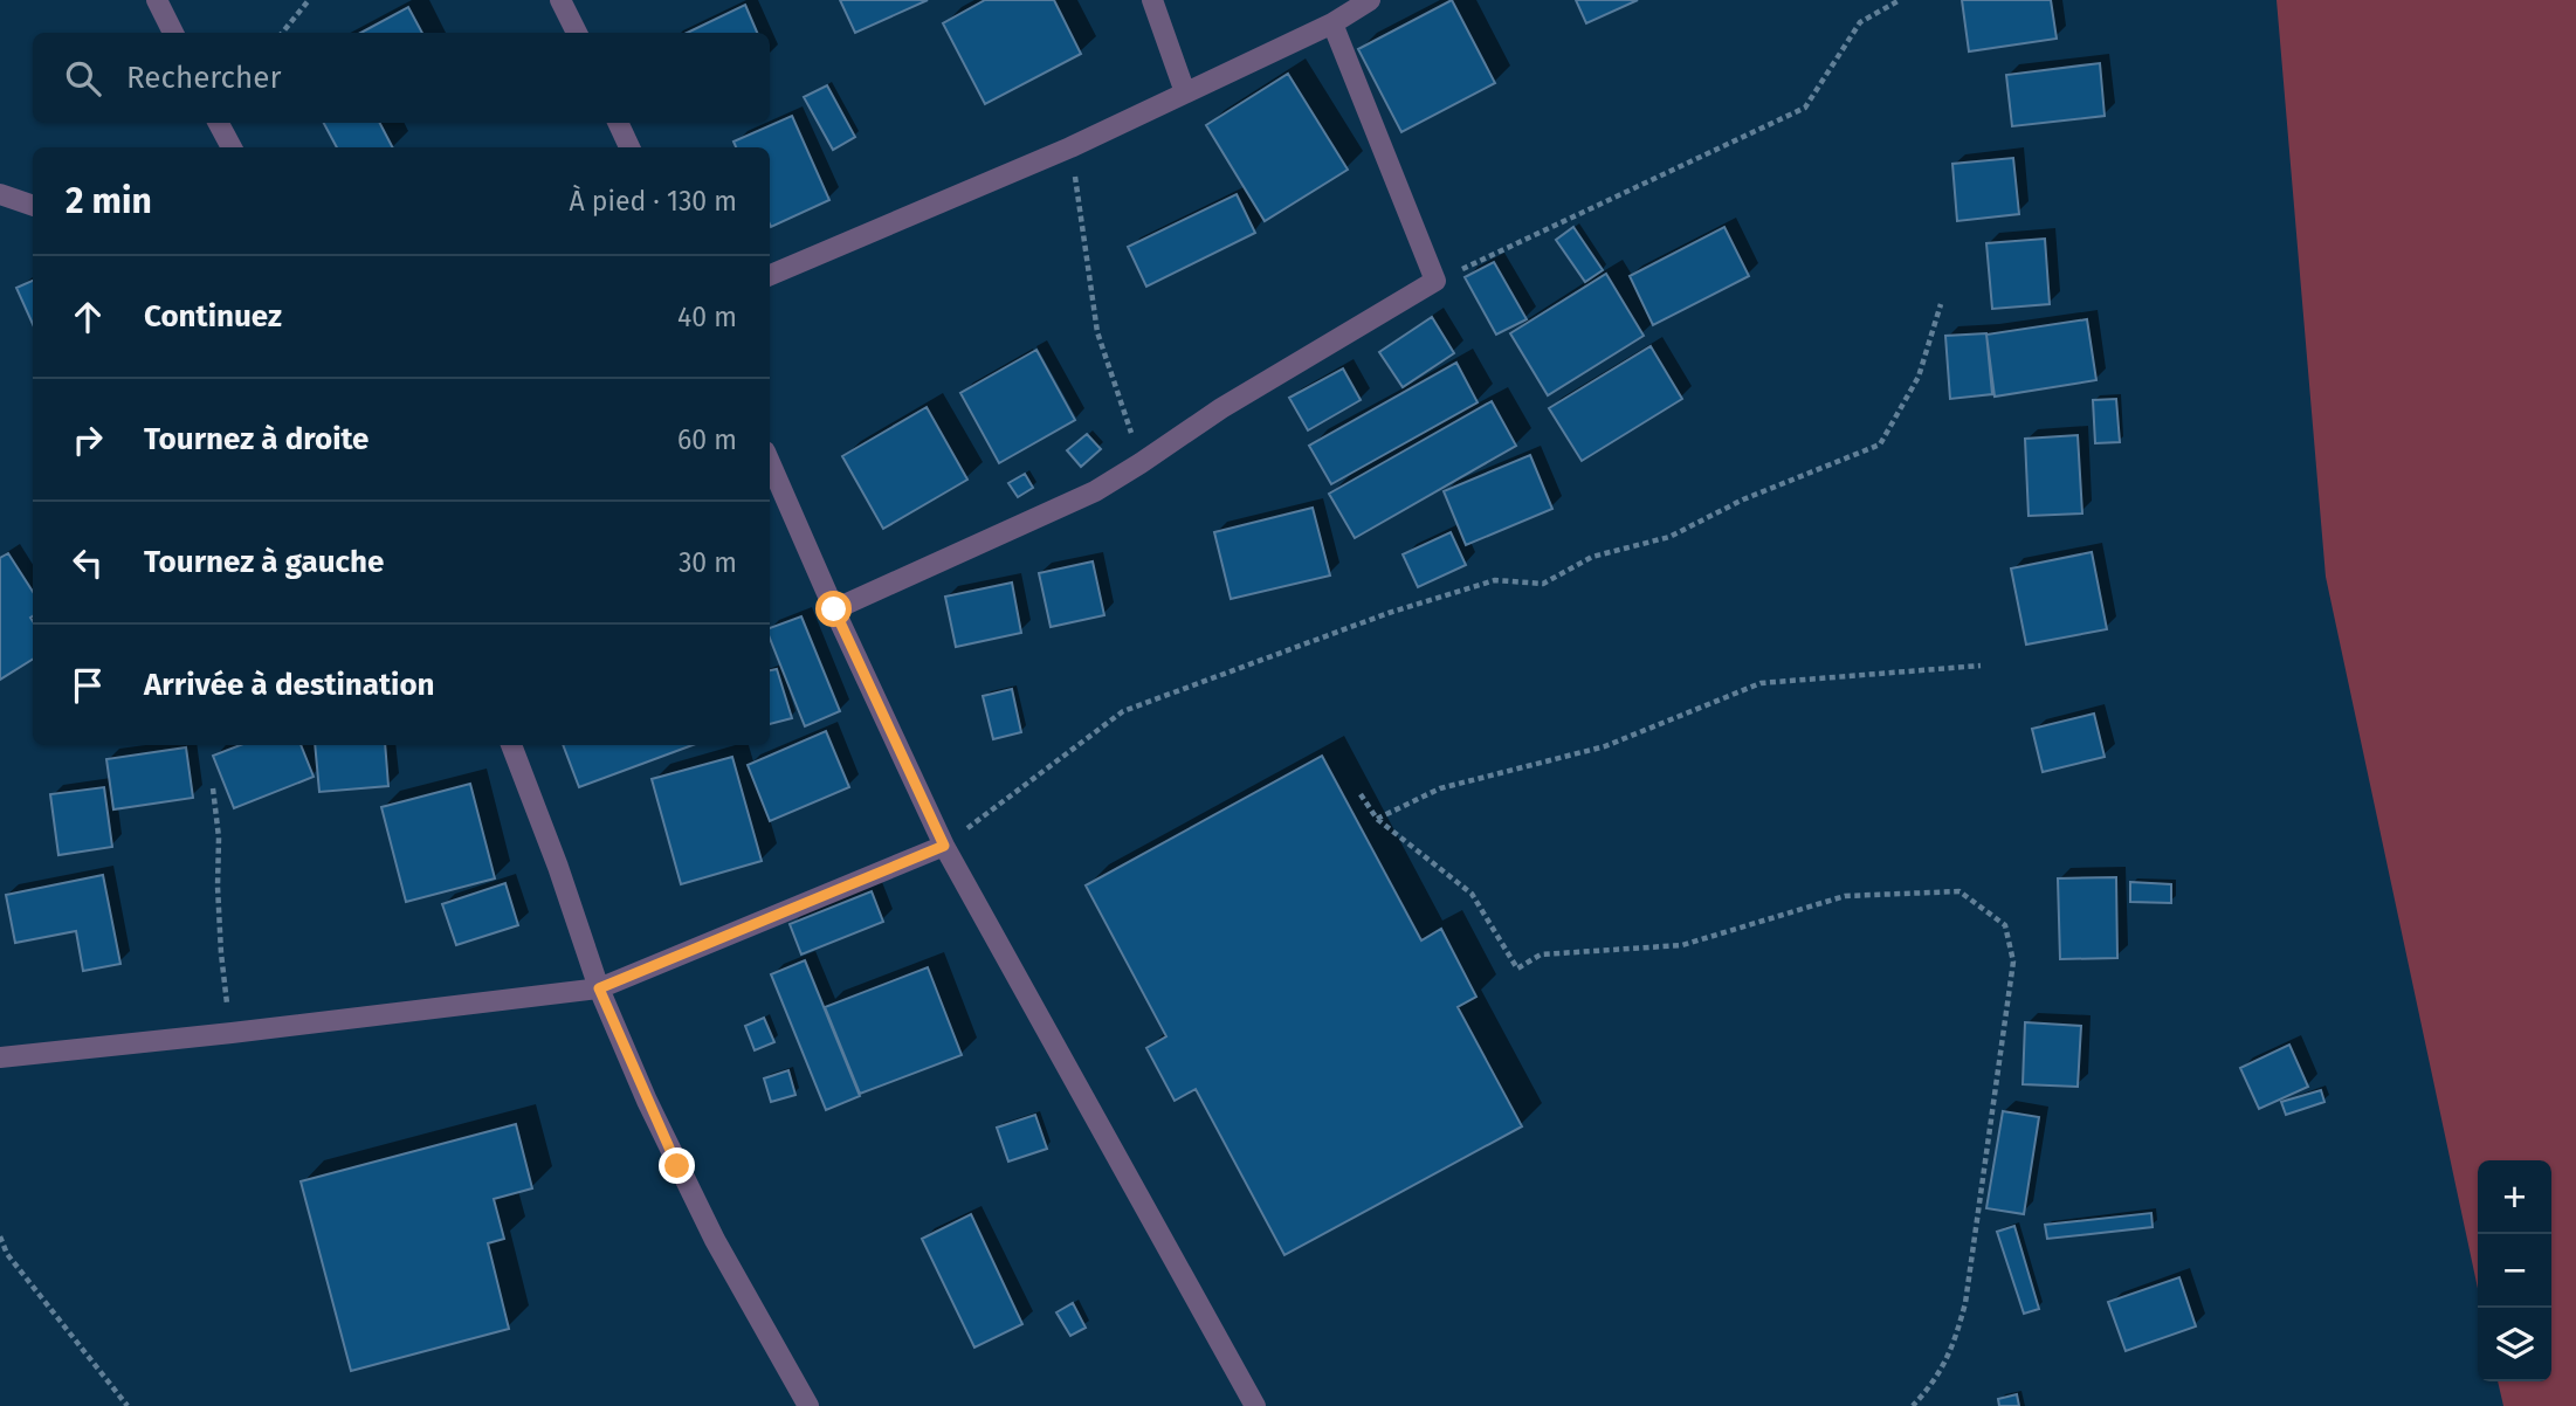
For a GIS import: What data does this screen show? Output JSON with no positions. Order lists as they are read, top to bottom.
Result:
{
  "page": {
    "search": "Rechercher",
    "heading": ["2 min", "À pied · 130 m"],
    "list": [
      ["Continuez", "40 m"],
      ["Tournez à droite", "60 m"],
      ["Tournez à gauche", "30 m"],
      "Arrivée à destination"
    ],
    "map_buttons": ["+", "−"]
  }
}
